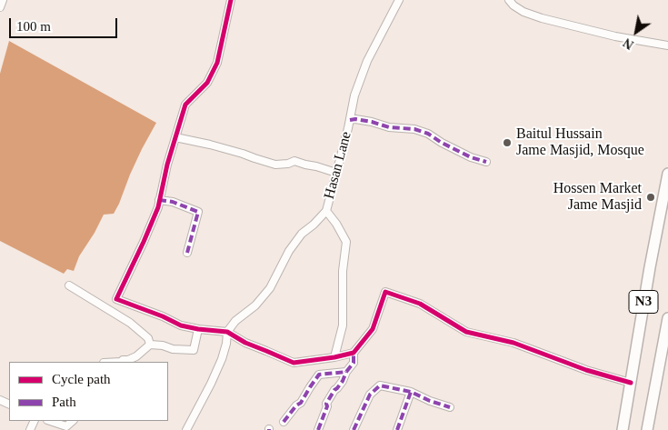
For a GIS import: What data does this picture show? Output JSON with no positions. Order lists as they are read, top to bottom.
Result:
{
  "streets": {
    "highway": ["N3"],
    "street": ["Hasan Lane"]
  },
  "places": ["Baitul Hussain Jame Masjid, Mosque", "Hossen Market Jame Masjid"],
  "legend": ["Cycle path", "Path"],
  "scale_bar": "100 m",
  "north": "bottom left"
}
